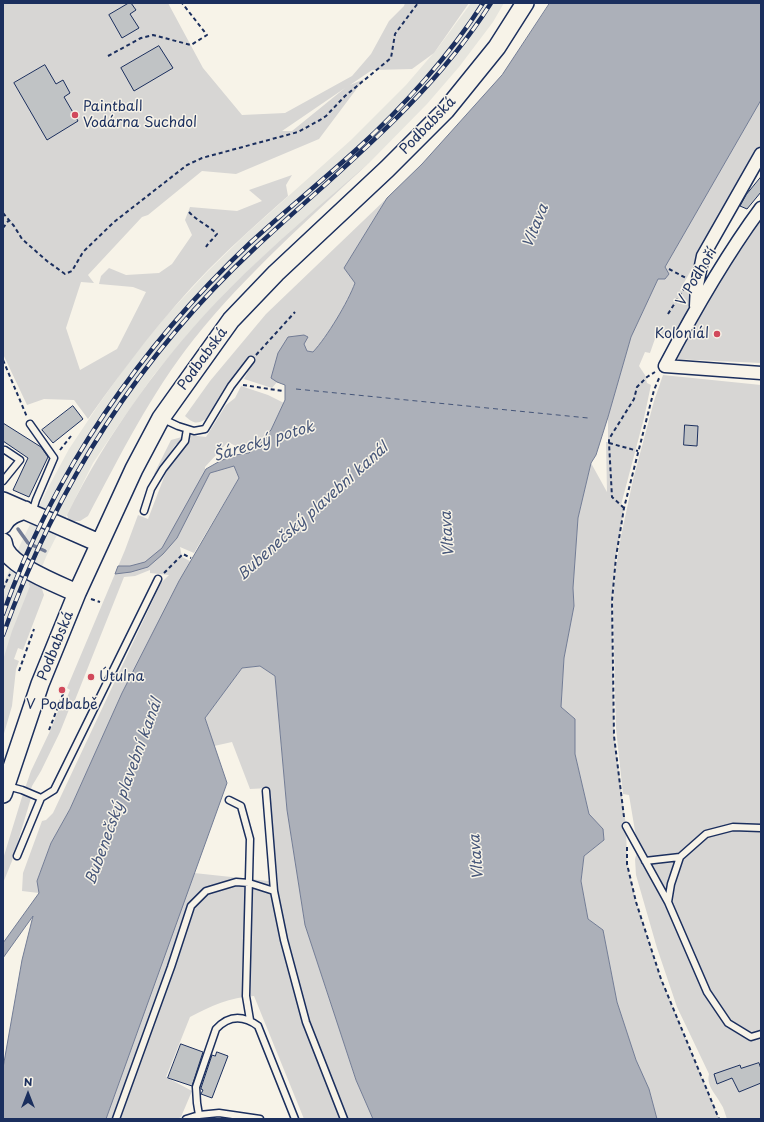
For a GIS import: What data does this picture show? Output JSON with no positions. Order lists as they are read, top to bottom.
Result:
{
  "streets": {
    "main road": ["Podbabská"],
    "street": ["V Podhoří"]
  },
  "water": ["Vltava", "Šárecký potok", "Bubenečský plavební kanál"],
  "places": [
    "Paintball Vodárna Suchdol",
    "Koloniál",
    "Útulna",
    "V Podbabě"
  ],
  "north": "top"
}
